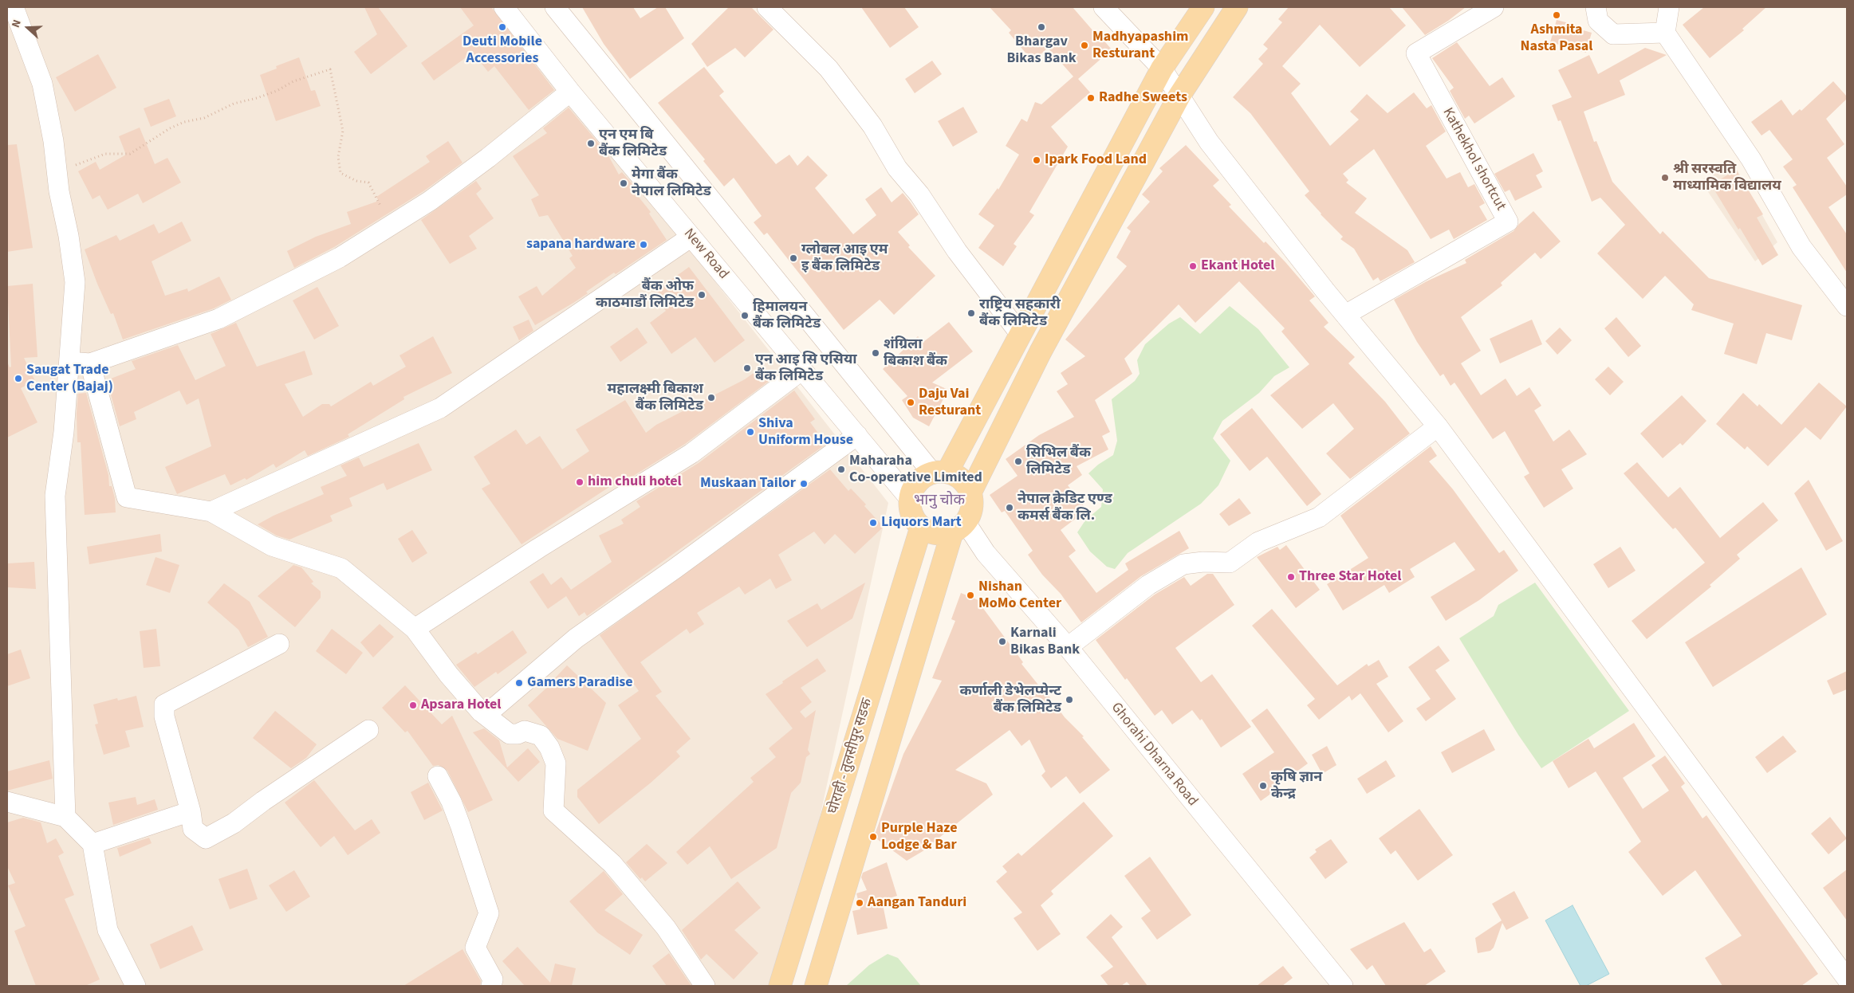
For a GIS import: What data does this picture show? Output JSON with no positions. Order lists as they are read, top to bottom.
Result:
{
  "streets": {
    "main road": ["घोराही - तुलसीपुर सडक"],
    "street": ["Kathekhol shortcut", "New Road", "Ghorahi Dharna Road"]
  },
  "crossings": [
    ["New Road", "Ghorahi Dharna Road"],
    ["New Road", "घोराही - तुलसीपुर सडक"],
    ["Ghorahi Dharna Road", "घोराही - तुलसीपुर सडक"]
  ],
  "districts": ["भानु चोक"],
  "places": [
    "Ashmita Nasta Pasal",
    "Deuti Mobile Accessories",
    "Bhargav Bikas Bank",
    "Madhyapashim Resturant",
    "Radhe Sweets",
    "एन एम बि बैंक लिमिटेड",
    "Ipark Food Land",
    "श्री सरस्वति माध्यामिक विद्यालय",
    "मेगा बैंक नेपाल लिमिटेड",
    "sapana hardware",
    "ग्लोबल आइ एम इ बैंक लिमिटेड",
    "Ekant Hotel",
    "बैंक ओफ काठमाडौं लिमिटेड",
    "राष्ट्रिय सहकारी बैंक लिमिटेड",
    "हिमालयन बैंक लिमिटेड",
    "शंग्रिला बिकाश बैंक",
    "एन आइ सि एसिया बैंक लिमिटेड",
    "Saugat Trade Center (Bajaj)",
    "महालक्ष्मी बिकाश बैंक लिमिटेड",
    "Daju Vai Resturant",
    "Shiva Uniform House",
    "सिभिल बैंक लिमिटेड",
    "Maharaha Co-operative Limited",
    "him chuli hotel",
    "Muskaan Tailor",
    "नेपाल क्रेडिट एण्ड कमर्स बैंक लि.",
    "Liquors Mart",
    "Three Star Hotel",
    "Nishan MoMo Center",
    "Karnali Bikas Bank",
    "Gamers Paradise",
    "कर्णाली डेभेलप्मेन्ट बैंक लिमिटेड",
    "Apsara Hotel",
    "कृषि ज्ञान केन्द्र",
    "Purple Haze Lodge & Bar",
    "Aangan Tanduri"
  ],
  "north": "left"
}
